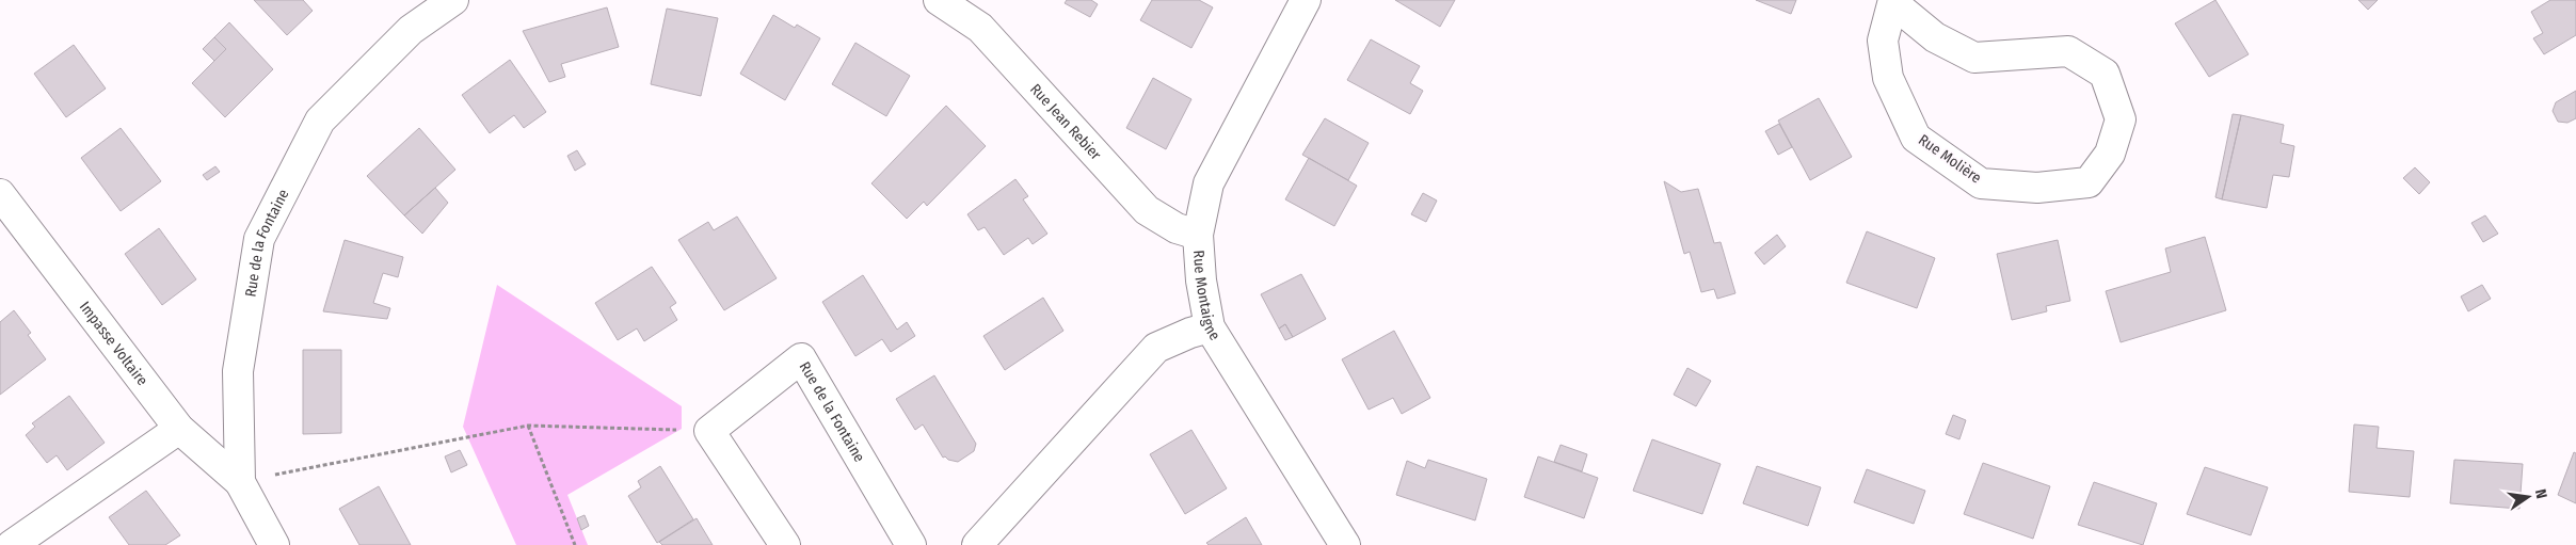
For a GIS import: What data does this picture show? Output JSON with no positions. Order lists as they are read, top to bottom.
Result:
{
  "streets": {
    "street": [
      "Rue Jean Rebier",
      "Rue Molière",
      "Rue de la Fontaine",
      "Rue Montaigne",
      "Impasse Voltaire"
    ]
  },
  "crossings": [
    ["Rue Jean Rebier", "Rue Montaigne"],
    ["Rue de la Fontaine", "Impasse Voltaire"]
  ],
  "north": "right"
}
